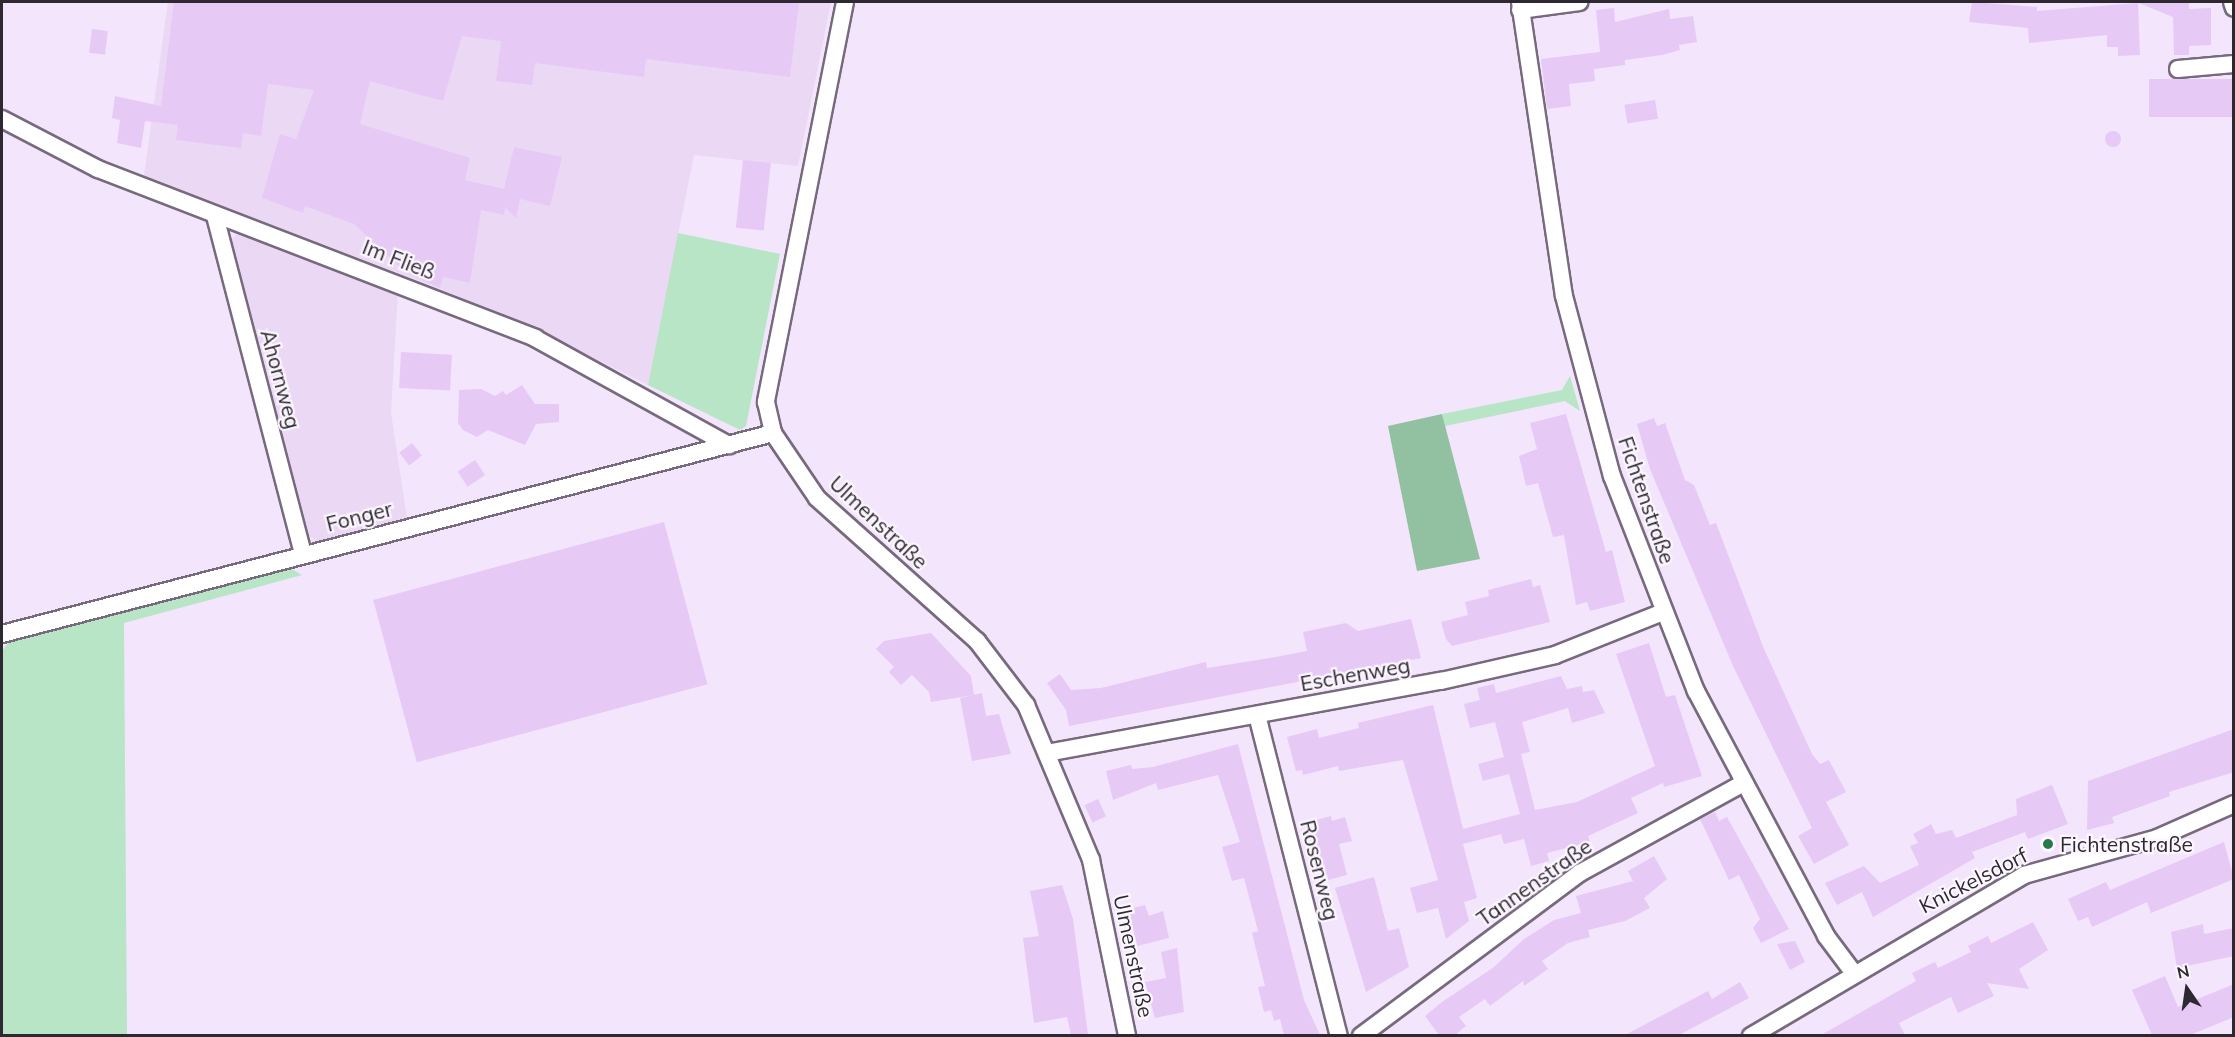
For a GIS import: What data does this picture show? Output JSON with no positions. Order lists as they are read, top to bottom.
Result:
{
  "streets": {
    "street": [
      "Im Fließ",
      "Ahornweg",
      "Fichtenstraße",
      "Fonger",
      "Ulmenstraße",
      "Eschenweg",
      "Rosenweg",
      "Knickelsdorf",
      "Tannenstraße"
    ]
  },
  "crossings": [
    ["Im Fließ", "Ahornweg"],
    ["Im Fließ", "Fonger"],
    ["Ahornweg", "Fonger"],
    ["Fichtenstraße", "Eschenweg"],
    ["Fichtenstraße", "Knickelsdorf"],
    ["Fichtenstraße", "Tannenstraße"],
    ["Ulmenstraße", "Eschenweg"],
    ["Eschenweg", "Rosenweg"]
  ],
  "places": ["Fichtenstraße"],
  "north": "top"
}
